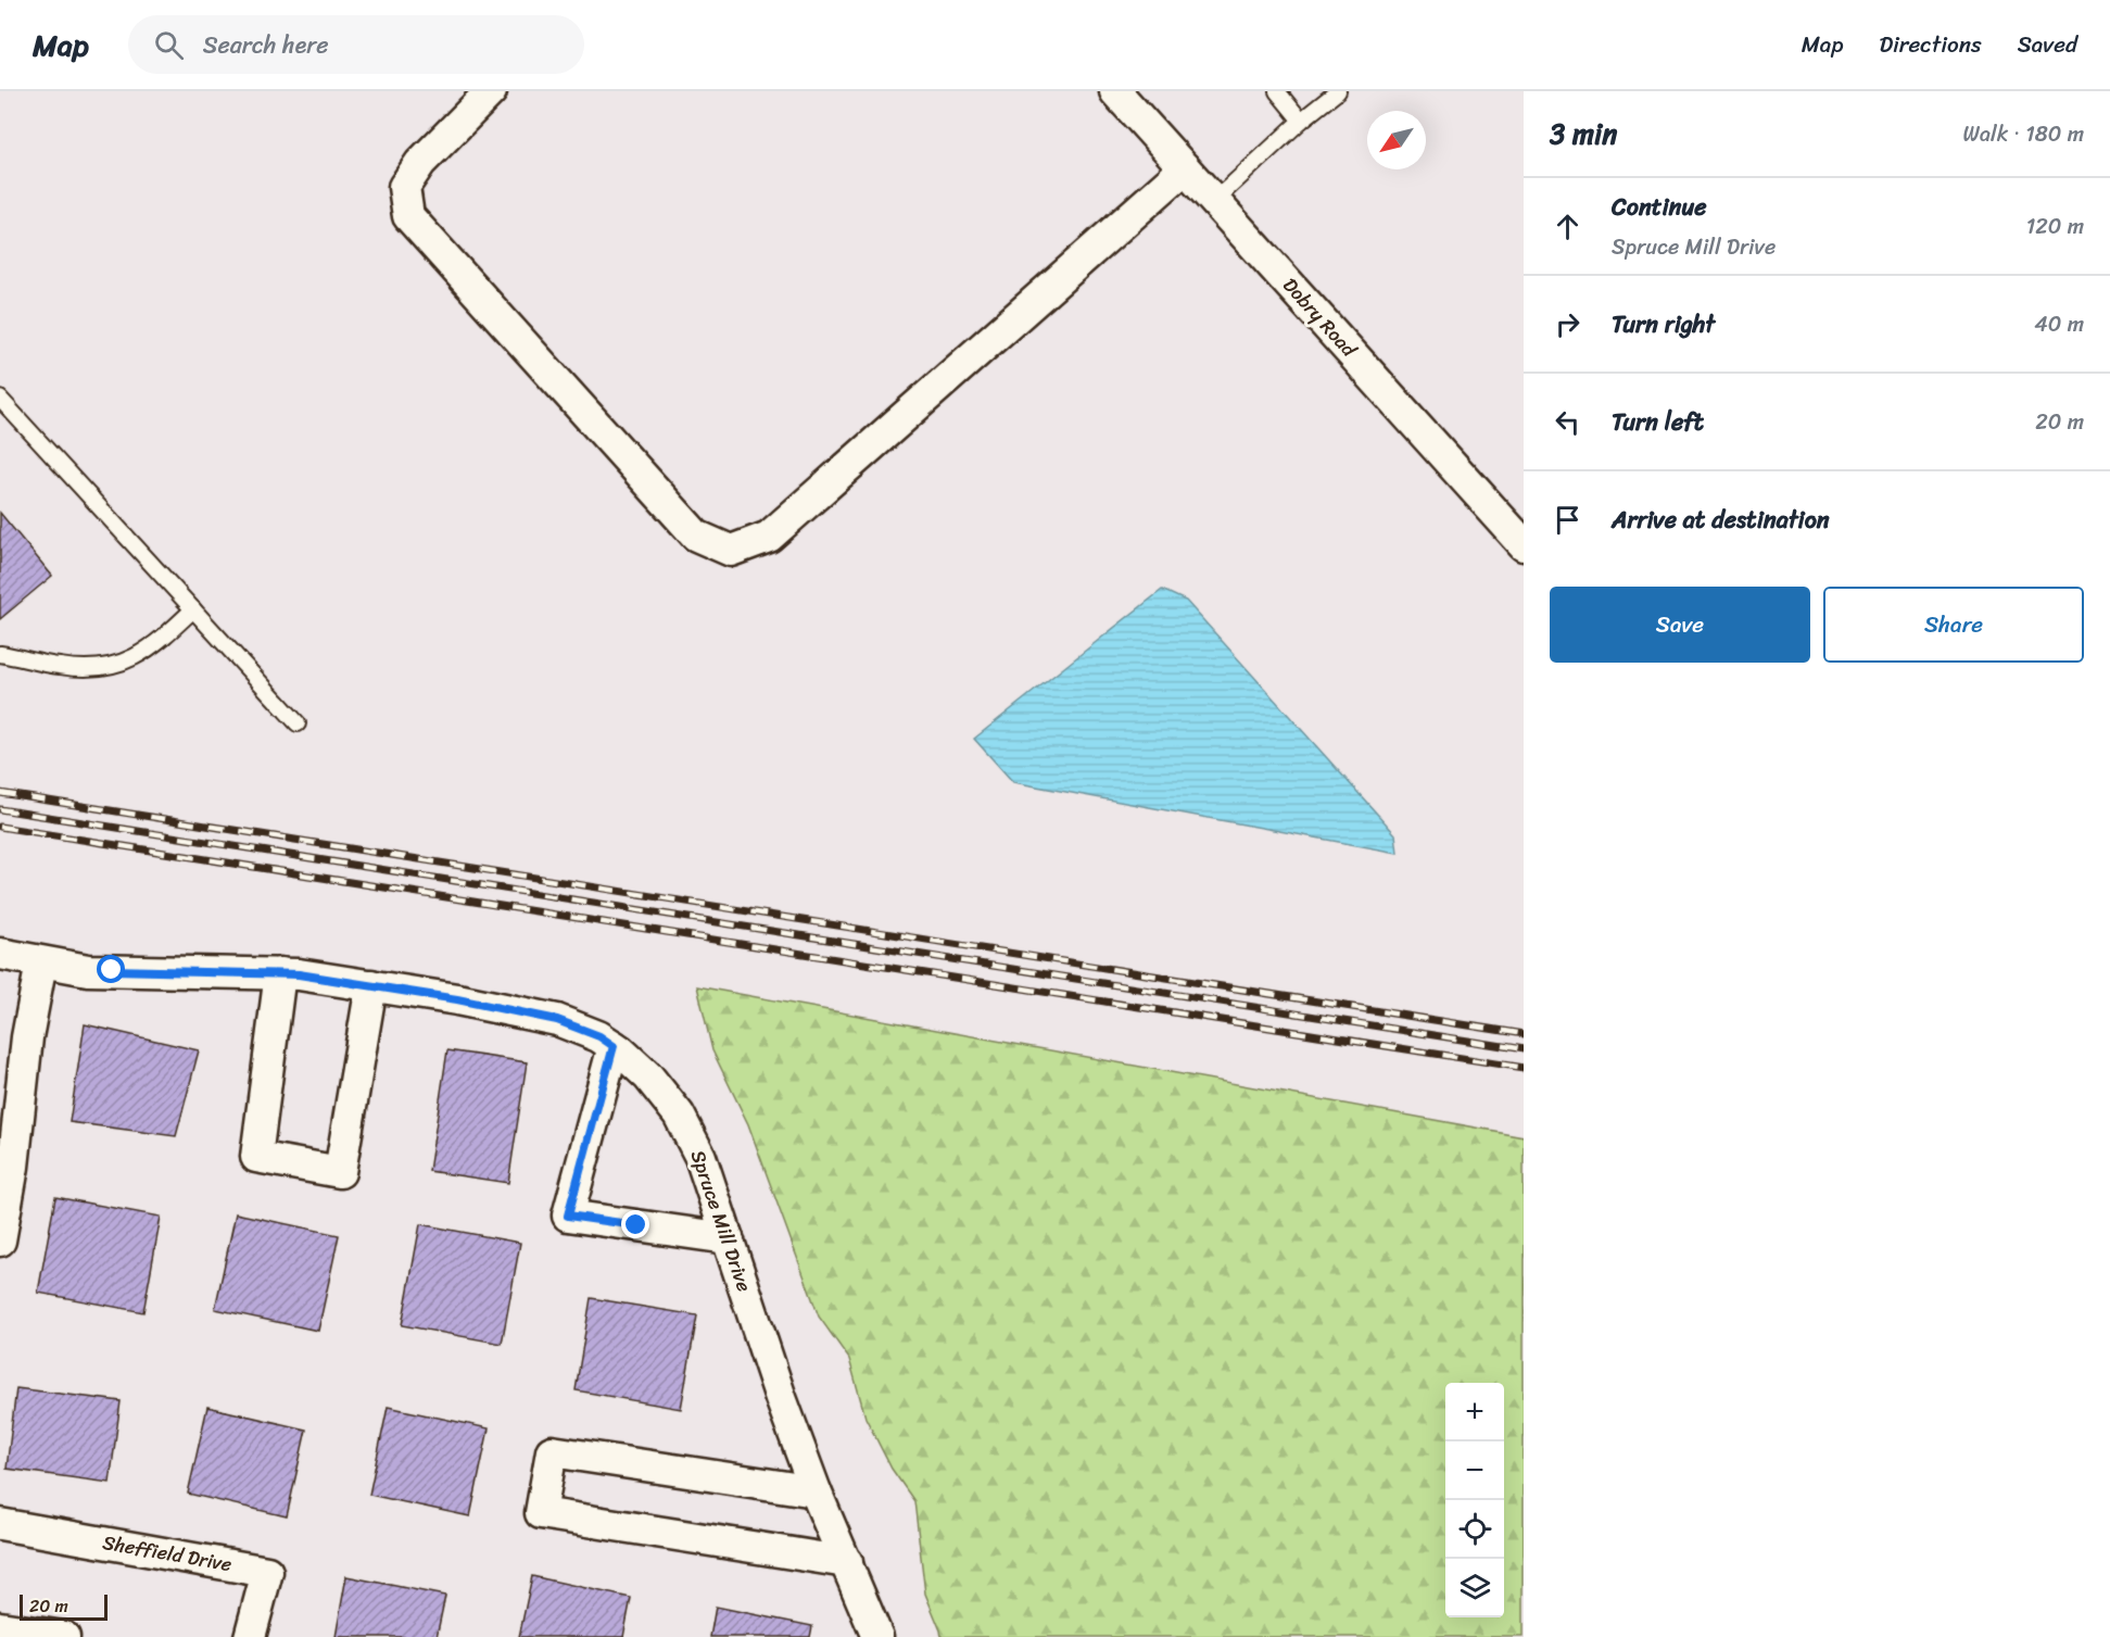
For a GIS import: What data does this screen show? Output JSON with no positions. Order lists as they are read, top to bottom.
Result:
{
  "streets": {
    "street": ["Dobry Road", "Spruce Mill Drive", "Sheffield Drive"]
  },
  "scale_bar": "20 m",
  "north": "bottom left",
  "page": {
    "header": "Map",
    "search": "Search here",
    "nav": ["Map", "Directions", "Saved"],
    "heading": ["3 min", "Walk · 180 m"],
    "list": [
      ["Continue", "Spruce Mill Drive", "120 m"],
      ["Turn right", "40 m"],
      ["Turn left", "20 m"],
      "Arrive at destination"
    ],
    "buttons": ["Save", "Share"],
    "map_buttons": ["+", "−"],
    "scale": "20 m"
  }
}
